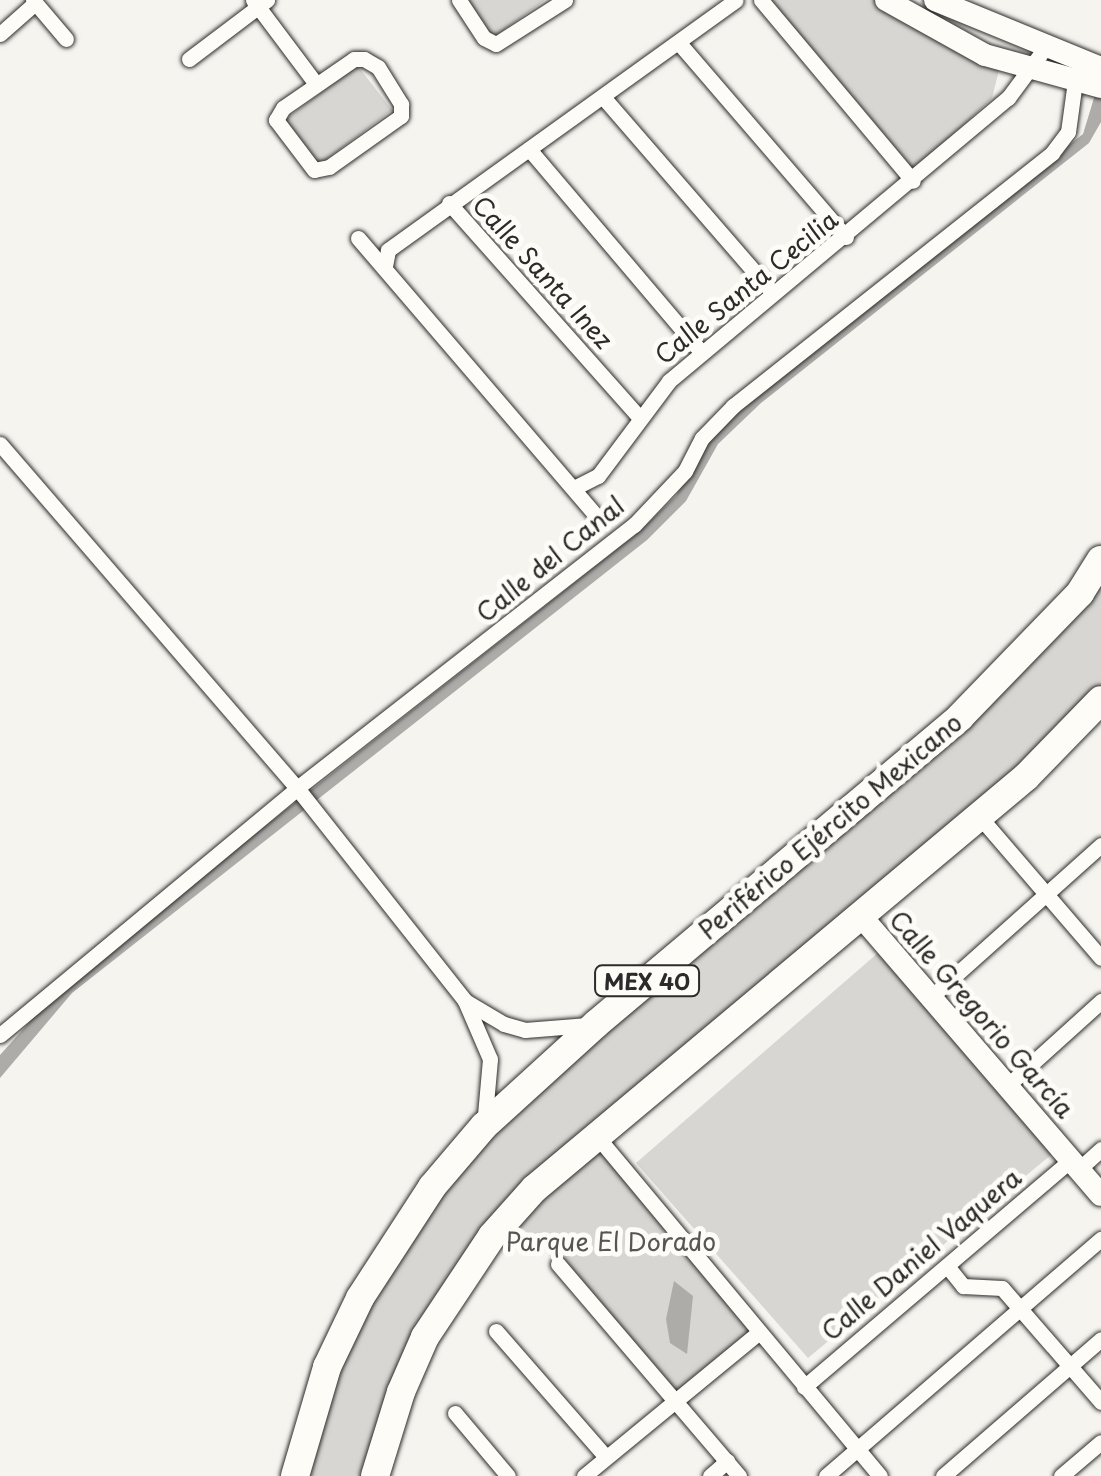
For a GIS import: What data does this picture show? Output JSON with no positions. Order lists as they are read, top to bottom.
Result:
{
  "streets": {
    "highway": ["Periférico Ejército Mexicano", "MEX 40"],
    "street": [
      "Calle Santa Inez",
      "Calle Santa Cecilia",
      "Calle del Canal",
      "Calle Gregorio García",
      "Calle Daniel Vaquera"
    ]
  },
  "crossings": [
    ["Calle Santa Inez", "Calle Santa Cecilia"],
    ["MEX 40", "Calle Gregorio García"],
    ["Calle Gregorio García", "Calle Daniel Vaquera"]
  ],
  "parks": ["Parque El Dorado"]
}
